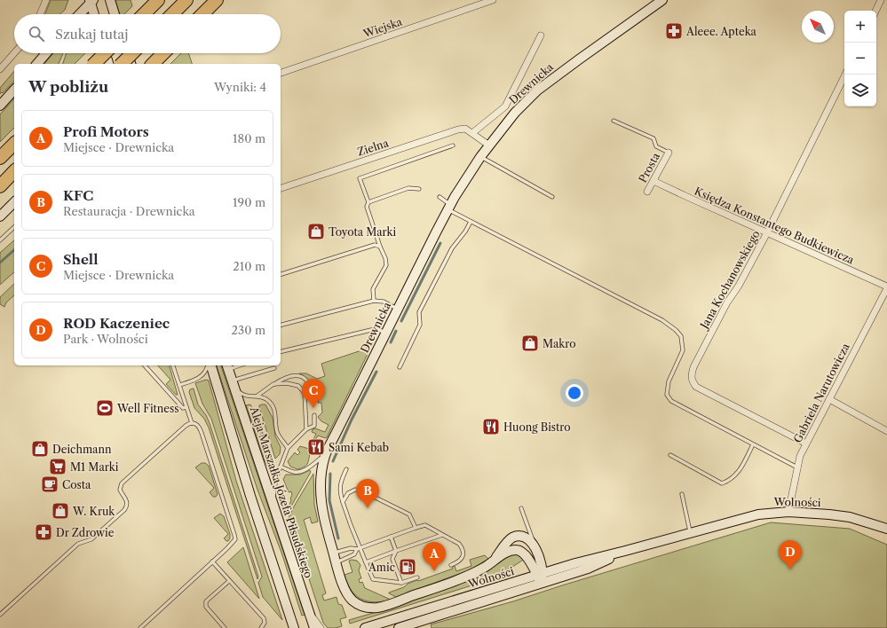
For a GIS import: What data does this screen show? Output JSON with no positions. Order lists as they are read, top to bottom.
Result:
{
  "streets": {
    "street": [
      "Wiejska",
      "Drewnicka",
      "Zielna",
      "Prosta",
      "Księdza Konstantego Budkiewicza",
      "Jana Kochanowskiego",
      "Gabriela Narutowicza",
      "Aleja Marszałka Józefa Piłsudskiego",
      "Wolności"
    ]
  },
  "crossings": [
    ["Drewnicka", "Zielna"],
    ["Drewnicka", "Wolności"],
    ["Prosta", "Księdza Konstantego Budkiewicza"],
    ["Księdza Konstantego Budkiewicza", "Jana Kochanowskiego"],
    ["Księdza Konstantego Budkiewicza", "Gabriela Narutowicza"],
    ["Jana Kochanowskiego", "Gabriela Narutowicza"],
    ["Gabriela Narutowicza", "Wolności"]
  ],
  "places": {
    "pharmacy": ["Aleee. Apteka", "Dr Zdrowie"],
    "shop": [
      "Toyota Marki",
      "Makro",
      "Deichmann",
      "W. Kruk"
    ],
    "sports": ["Well Fitness"],
    "restaurant": ["Huong Bistro", "Sami Kebab"],
    "supermarket": ["M1 Marki"],
    "cafe": ["Costa"],
    "fuel station": ["Amic"]
  },
  "north": "top left",
  "page": {
    "map_buttons": ["+", "−"],
    "search": "Szukaj tutaj",
    "heading": ["W pobliżu", "Wyniki: 4"],
    "list": [
      {
        "mark": "A",
        "name": "Profi Motors",
        "note": "Miejsce · Drewnicka",
        "value": "180 m"
      },
      {
        "mark": "B",
        "name": "KFC",
        "note": "Restauracja · Drewnicka",
        "value": "190 m"
      },
      {
        "mark": "C",
        "name": "Shell",
        "note": "Miejsce · Drewnicka",
        "value": "210 m"
      },
      {
        "mark": "D",
        "name": "ROD Kaczeniec",
        "note": "Park · Wolności",
        "value": "230 m"
      }
    ],
    "pins": [
      "C",
      "B",
      "D",
      "A"
    ]
  }
}
